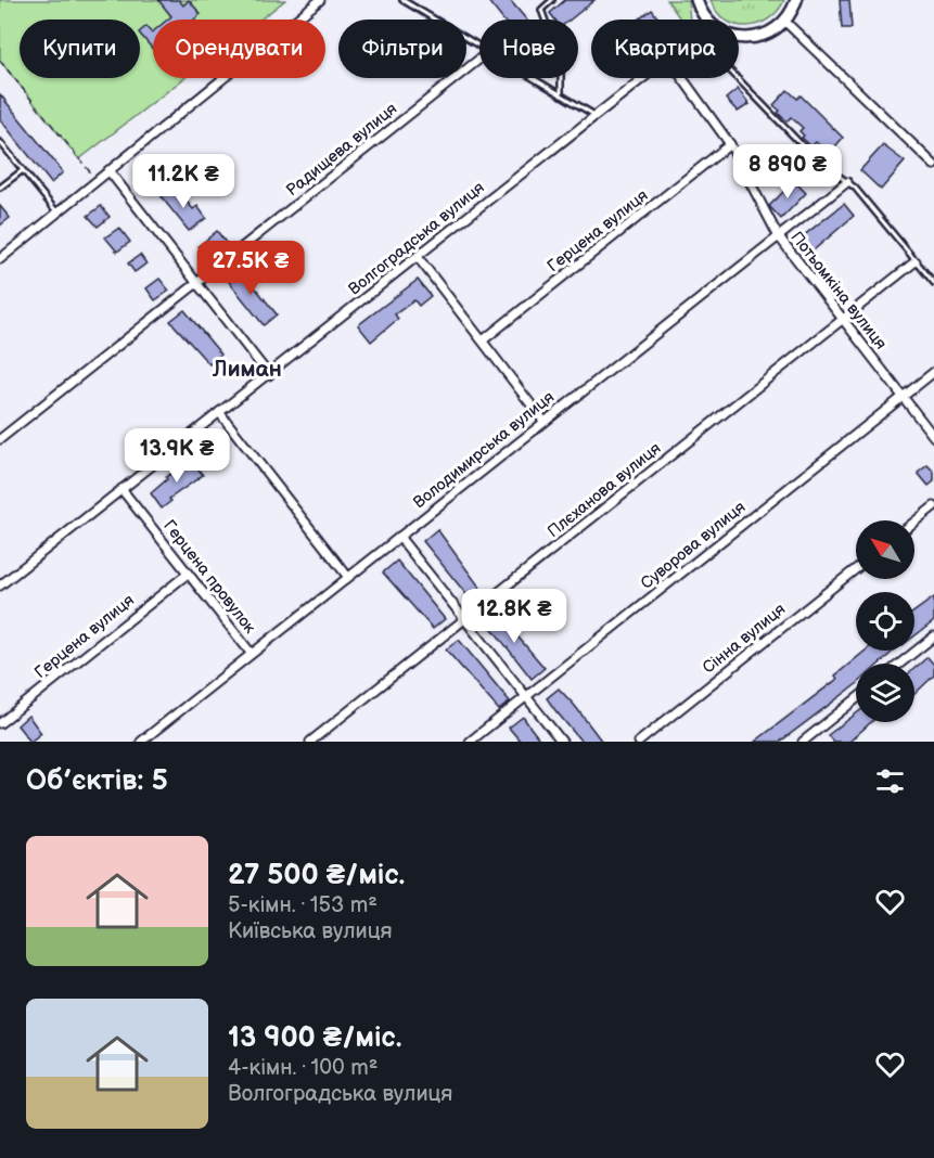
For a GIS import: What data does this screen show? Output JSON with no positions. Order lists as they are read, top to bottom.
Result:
{
  "streets": {
    "street": [
      "Радищева вулиця",
      "Герцена вулиця",
      "Волгоградська вулиця",
      "Потьомкіна вулиця",
      "Володимирська вулиця",
      "Плєханова вулиця",
      "Суворова вулиця",
      "Герцена провулок",
      "Сінна вулиця"
    ]
  },
  "crossings": [
    ["Герцена вулиця", "Потьомкіна вулиця"],
    ["Герцена вулиця", "Герцена провулок"],
    ["Волгоградська вулиця", "Герцена провулок"],
    ["Потьомкіна вулиця", "Володимирська вулиця"],
    ["Потьомкіна вулиця", "Плєханова вулиця"],
    ["Потьомкіна вулиця", "Суворова вулиця"],
    ["Володимирська вулиця", "Герцена провулок"]
  ],
  "districts": ["Лиман"],
  "north": "top left",
  "page": {
    "chip": [
      "Купити",
      "Орендувати",
      "Фільтри",
      "Нове",
      "Квартира"
    ],
    "price": [
      "8 890 ₴",
      "11.2K ₴",
      "27.5K ₴",
      "13.9K ₴",
      "12.8K ₴"
    ],
    "heading": "Об’єктів: 5",
    "list": [
      {
        "name": "27 500 ₴/міс.",
        "note": "5-кімн. · 153 m² · Київська вулиця"
      },
      {
        "name": "13 900 ₴/міс.",
        "note": "4-кімн. · 100 m² · Волгоградська вулиця"
      }
    ]
  }
}
